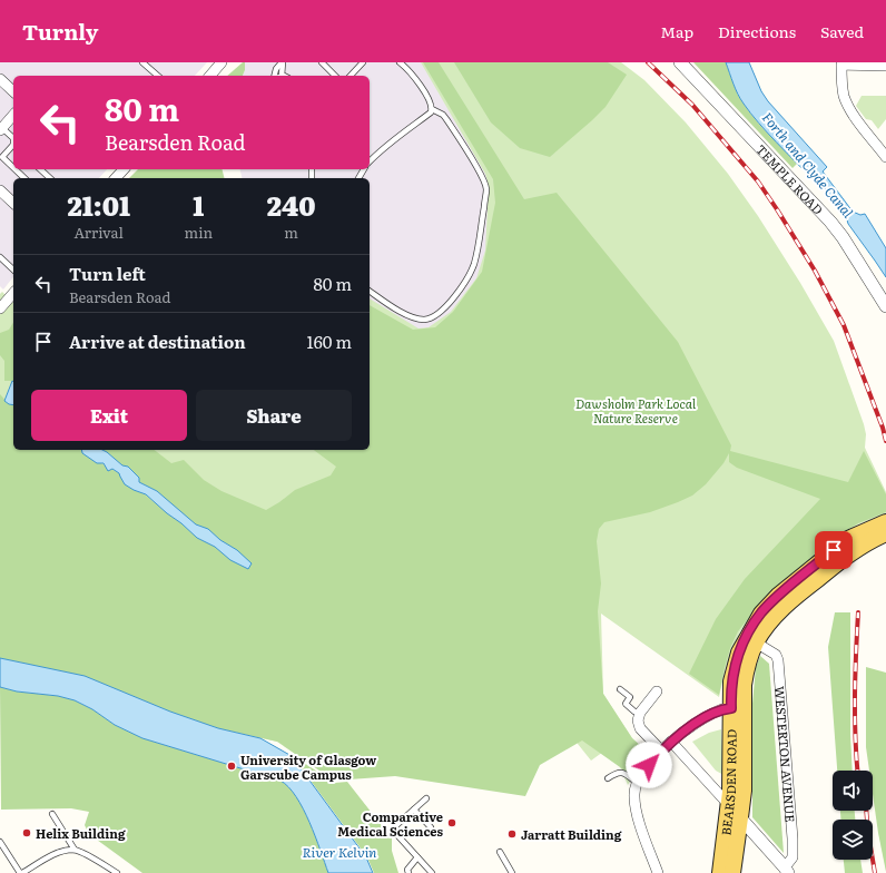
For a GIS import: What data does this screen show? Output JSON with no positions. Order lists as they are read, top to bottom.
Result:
{
  "streets": {
    "main road": ["BEARSDEN ROAD"],
    "street": ["TEMPLE ROAD", "WESTERTON AVENUE"]
  },
  "crossings": [
    ["WESTERTON AVENUE", "BEARSDEN ROAD"]
  ],
  "water": ["Forth and Clyde Canal", "River Kelvin"],
  "parks": ["Dawsholm Park Local Nature Reserve"],
  "places": [
    "University of Glasgow Garscube Campus",
    "Comparative Medical Sciences",
    "Helix Building",
    "Jarratt Building"
  ],
  "page": {
    "header": "Turnly",
    "nav": ["Map", "Directions", "Saved"],
    "turn": ["80 m", "Bearsden Road"],
    "eta": [
      "21:01",
      "Arrival",
      "1",
      "min",
      "240",
      "m"
    ],
    "list": [
      {
        "name": "Turn left",
        "note": "Bearsden Road",
        "value": "80 m"
      },
      {
        "name": "Arrive at destination",
        "value": "160 m"
      }
    ],
    "buttons": ["Exit", "Share"]
  }
}
